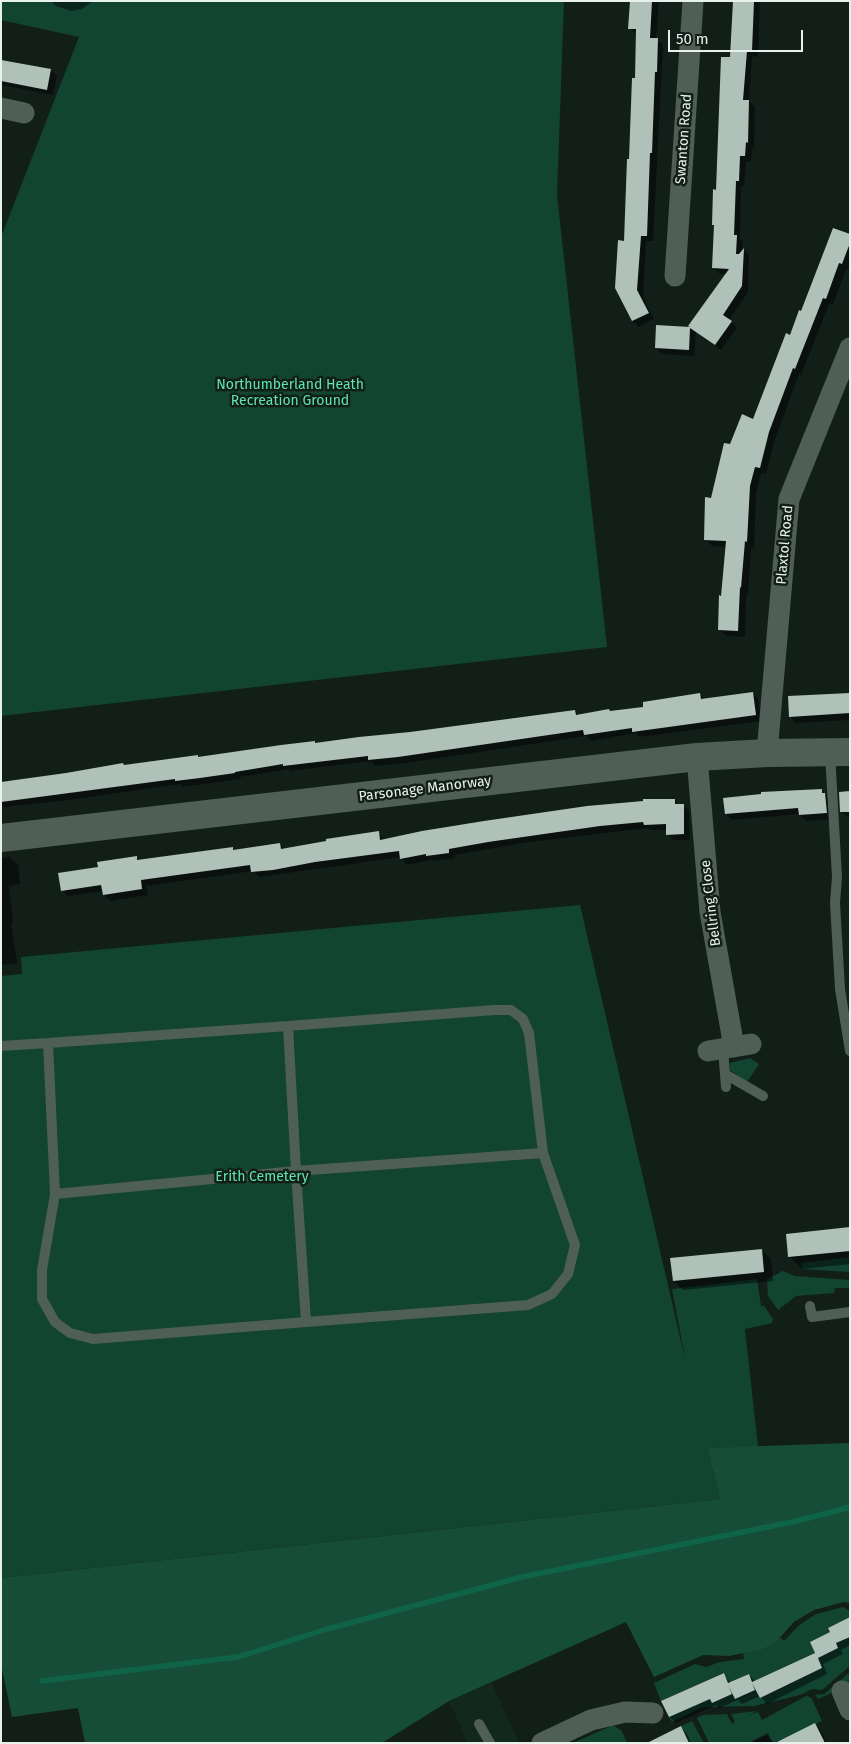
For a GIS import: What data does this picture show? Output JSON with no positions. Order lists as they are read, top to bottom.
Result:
{
  "streets": {
    "street": [
      "Swanton Road",
      "Plaxtol Road",
      "Parsonage Manorway",
      "Bellring Close"
    ]
  },
  "crossings": [
    ["Plaxtol Road", "Parsonage Manorway"],
    ["Parsonage Manorway", "Bellring Close"]
  ],
  "parks": ["Northumberland Heath Recreation Ground", "Erith Cemetery"],
  "scale_bar": "50 m"
}
